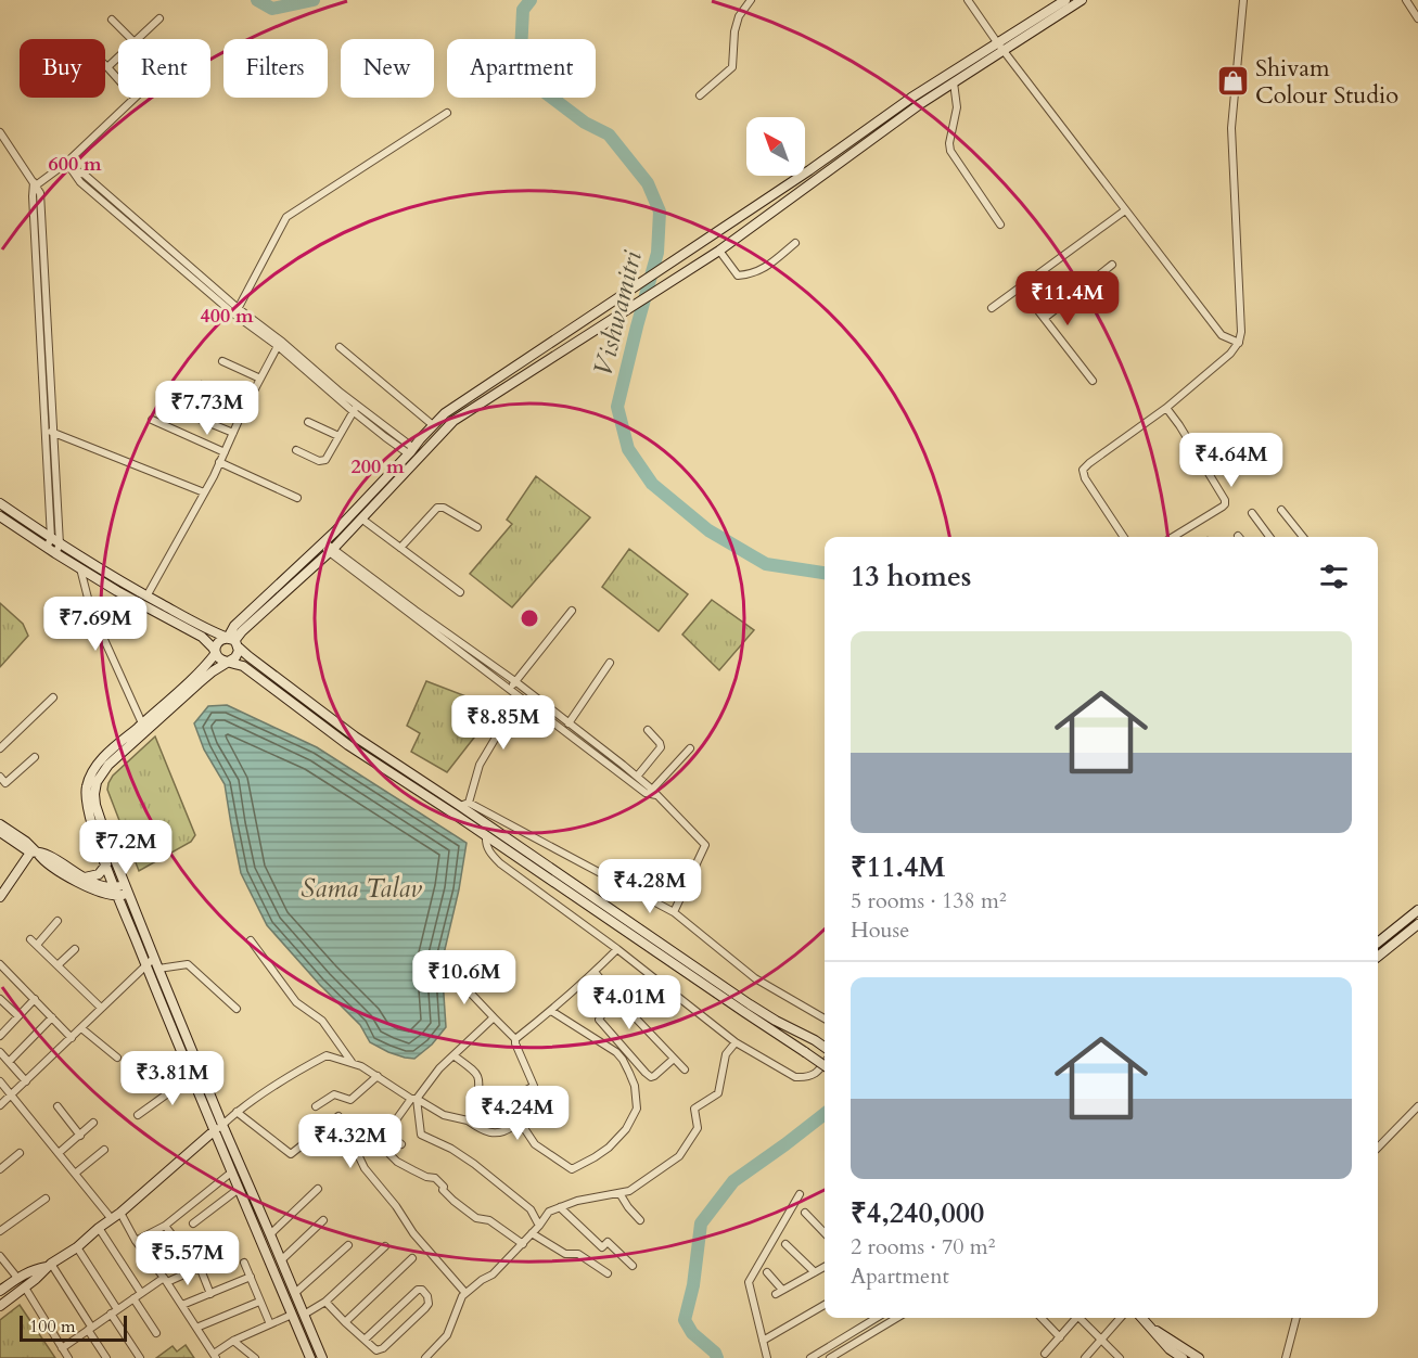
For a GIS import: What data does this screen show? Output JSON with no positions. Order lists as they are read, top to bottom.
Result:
{
  "water": ["Vishwamitri", "Sama Talav"],
  "places": {
    "shop": ["Shivam Colour Studio"]
  },
  "scale_bar": "100 m",
  "north": "top left",
  "page": {
    "chip": [
      "Buy",
      "Rent",
      "Filters",
      "New",
      "Apartment"
    ],
    "price": [
      "₹11.4M",
      "₹7.73M",
      "₹4.64M",
      "₹7.69M",
      "₹8.85M",
      "₹7.2M",
      "₹4.28M",
      "₹10.6M",
      "₹4.01M",
      "₹3.81M",
      "₹4.24M",
      "₹4.32M",
      "₹5.57M"
    ],
    "heading": "13 homes",
    "list": [
      {
        "name": "₹11.4M",
        "note": "5 rooms · 138 m² · House"
      },
      {
        "name": "₹4,240,000",
        "note": "2 rooms · 70 m² · Apartment"
      }
    ],
    "scale": "100 m"
  },
  "rings": ["600 m", "400 m", "200 m"]
}
